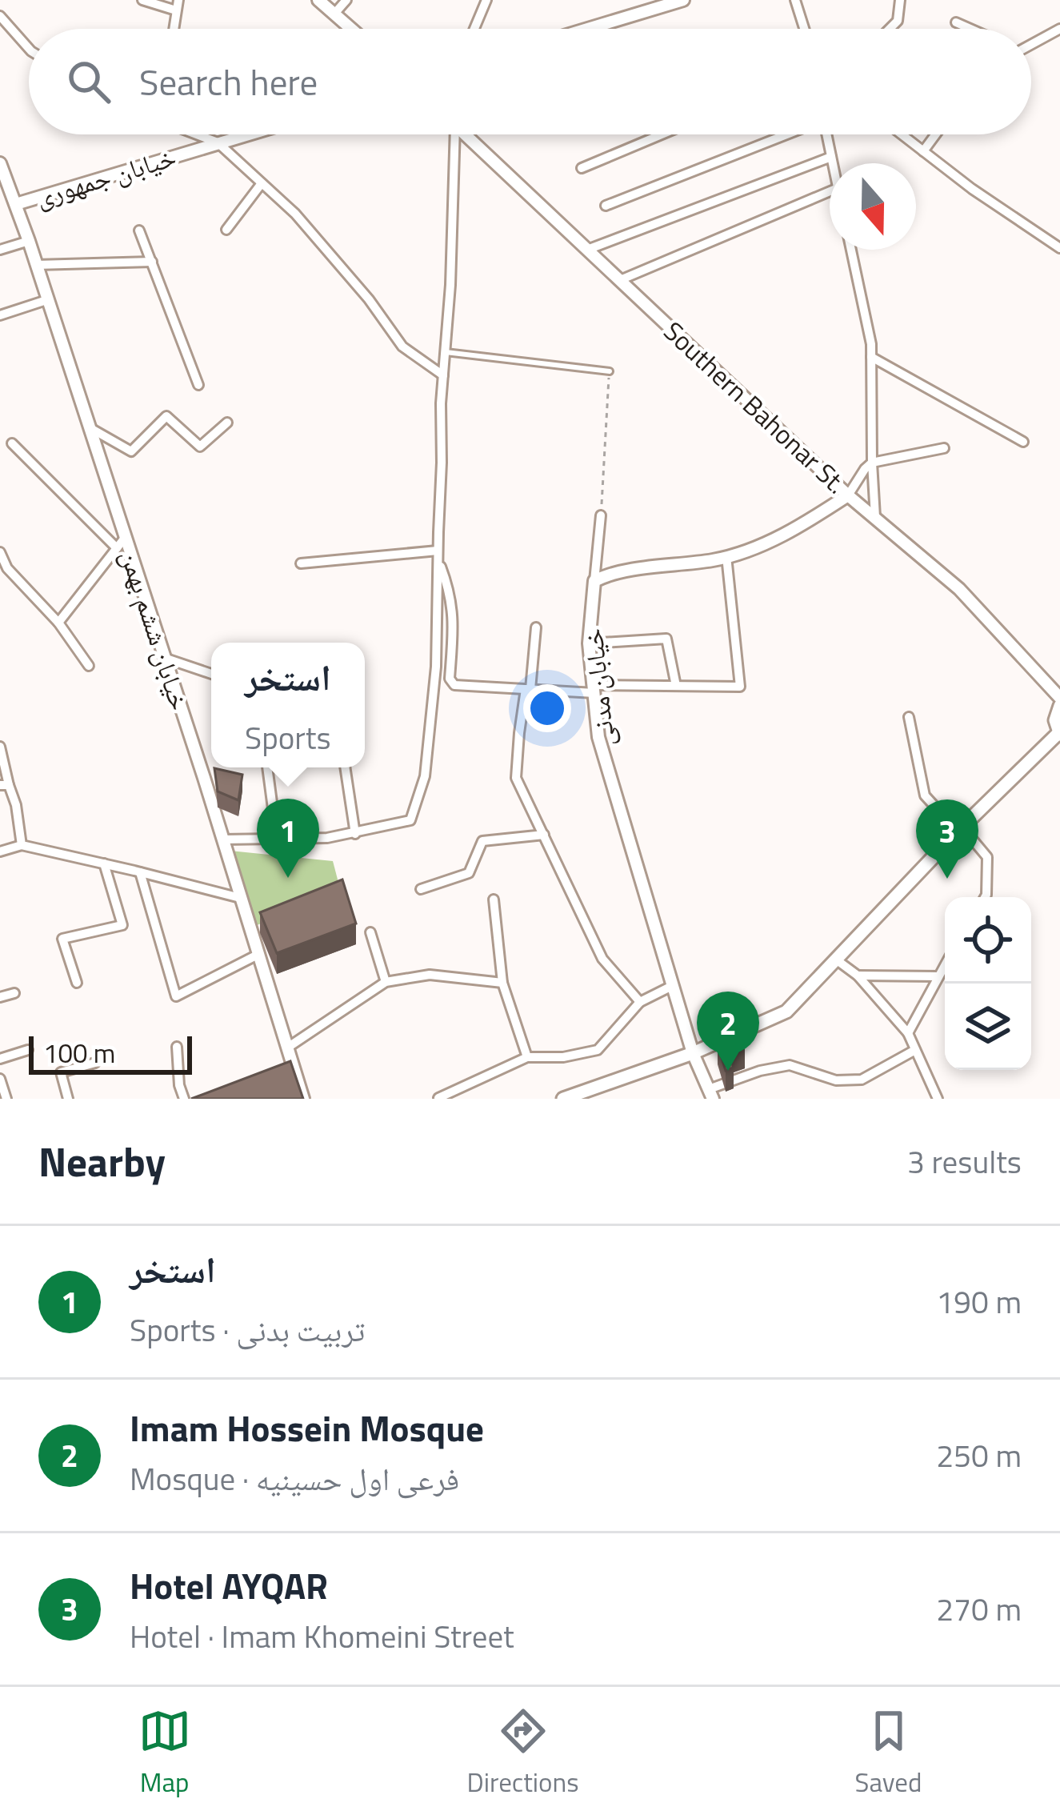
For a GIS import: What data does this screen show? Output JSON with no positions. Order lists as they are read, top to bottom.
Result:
{
  "streets": {
    "street": [
      "خیابان جمهوری",
      "Southern Bahonar St.",
      "خیابان ششم بهمن",
      "خیابان مدنی"
    ]
  },
  "crossings": [
    ["خیابان جمهوری", "خیابان ششم بهمن"]
  ],
  "scale_bar": "100 m",
  "north": "bottom",
  "page": {
    "search": "Search here",
    "popup": ["استخر", "Sports"],
    "pins": ["1", "3", "2"],
    "scale": "100 m",
    "heading": ["Nearby", "3 results"],
    "list": [
      {
        "mark": "1",
        "name": "استخر",
        "note": "Sports · تربیت بدنی",
        "value": "190 m"
      },
      {
        "mark": "2",
        "name": "Imam Hossein Mosque",
        "note": "Mosque · فرعی اول حسینیه",
        "value": "250 m"
      },
      {
        "mark": "3",
        "name": "Hotel AYQAR",
        "note": "Hotel · Imam Khomeini Street",
        "value": "270 m"
      }
    ],
    "nav": ["Map", "Directions", "Saved"]
  }
}
